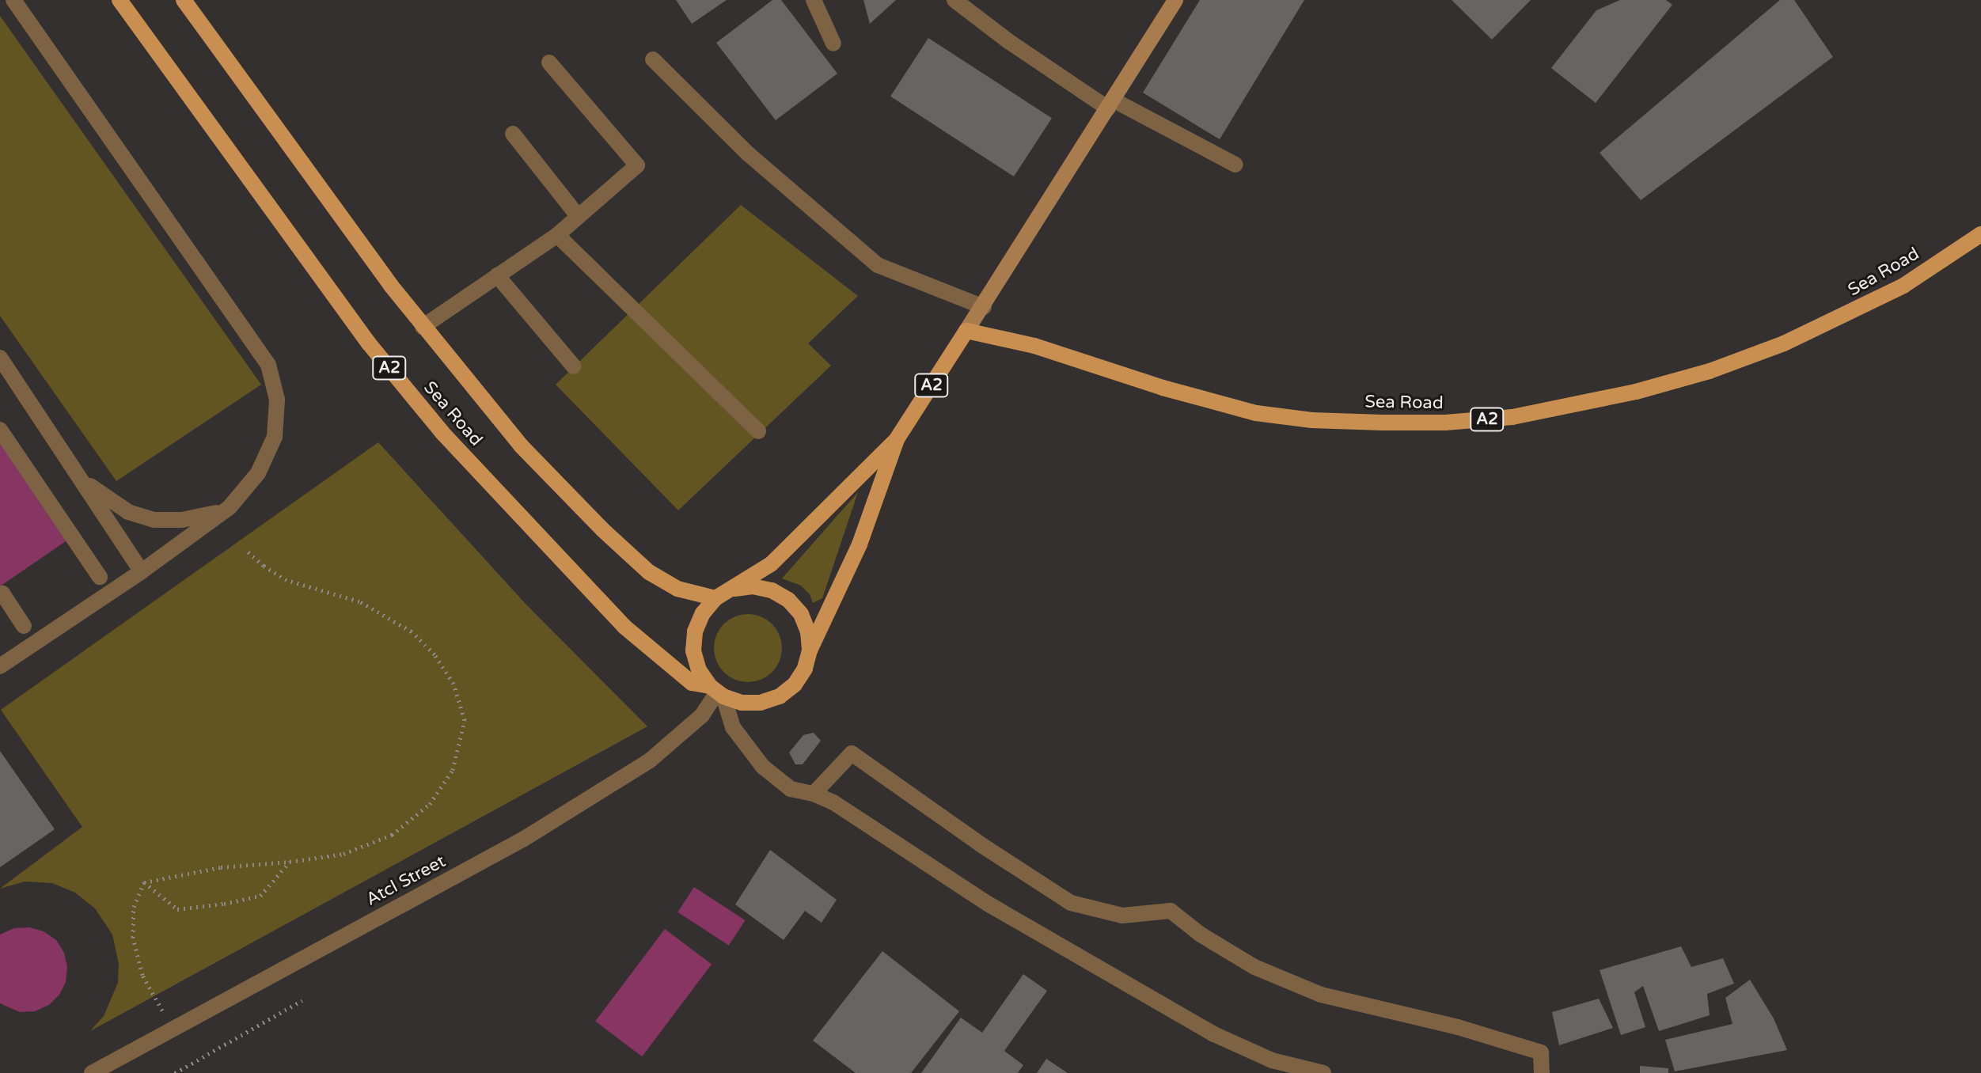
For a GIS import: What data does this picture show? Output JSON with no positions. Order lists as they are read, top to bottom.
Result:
{
  "streets": {
    "main road": ["Sea Road", "A2"],
    "street": ["Atcl Street"]
  },
  "crossings": [
    ["Sea Road", "A2"],
    ["Sea Road", "Atcl Street"],
    ["A2", "Atcl Street"]
  ]
}
